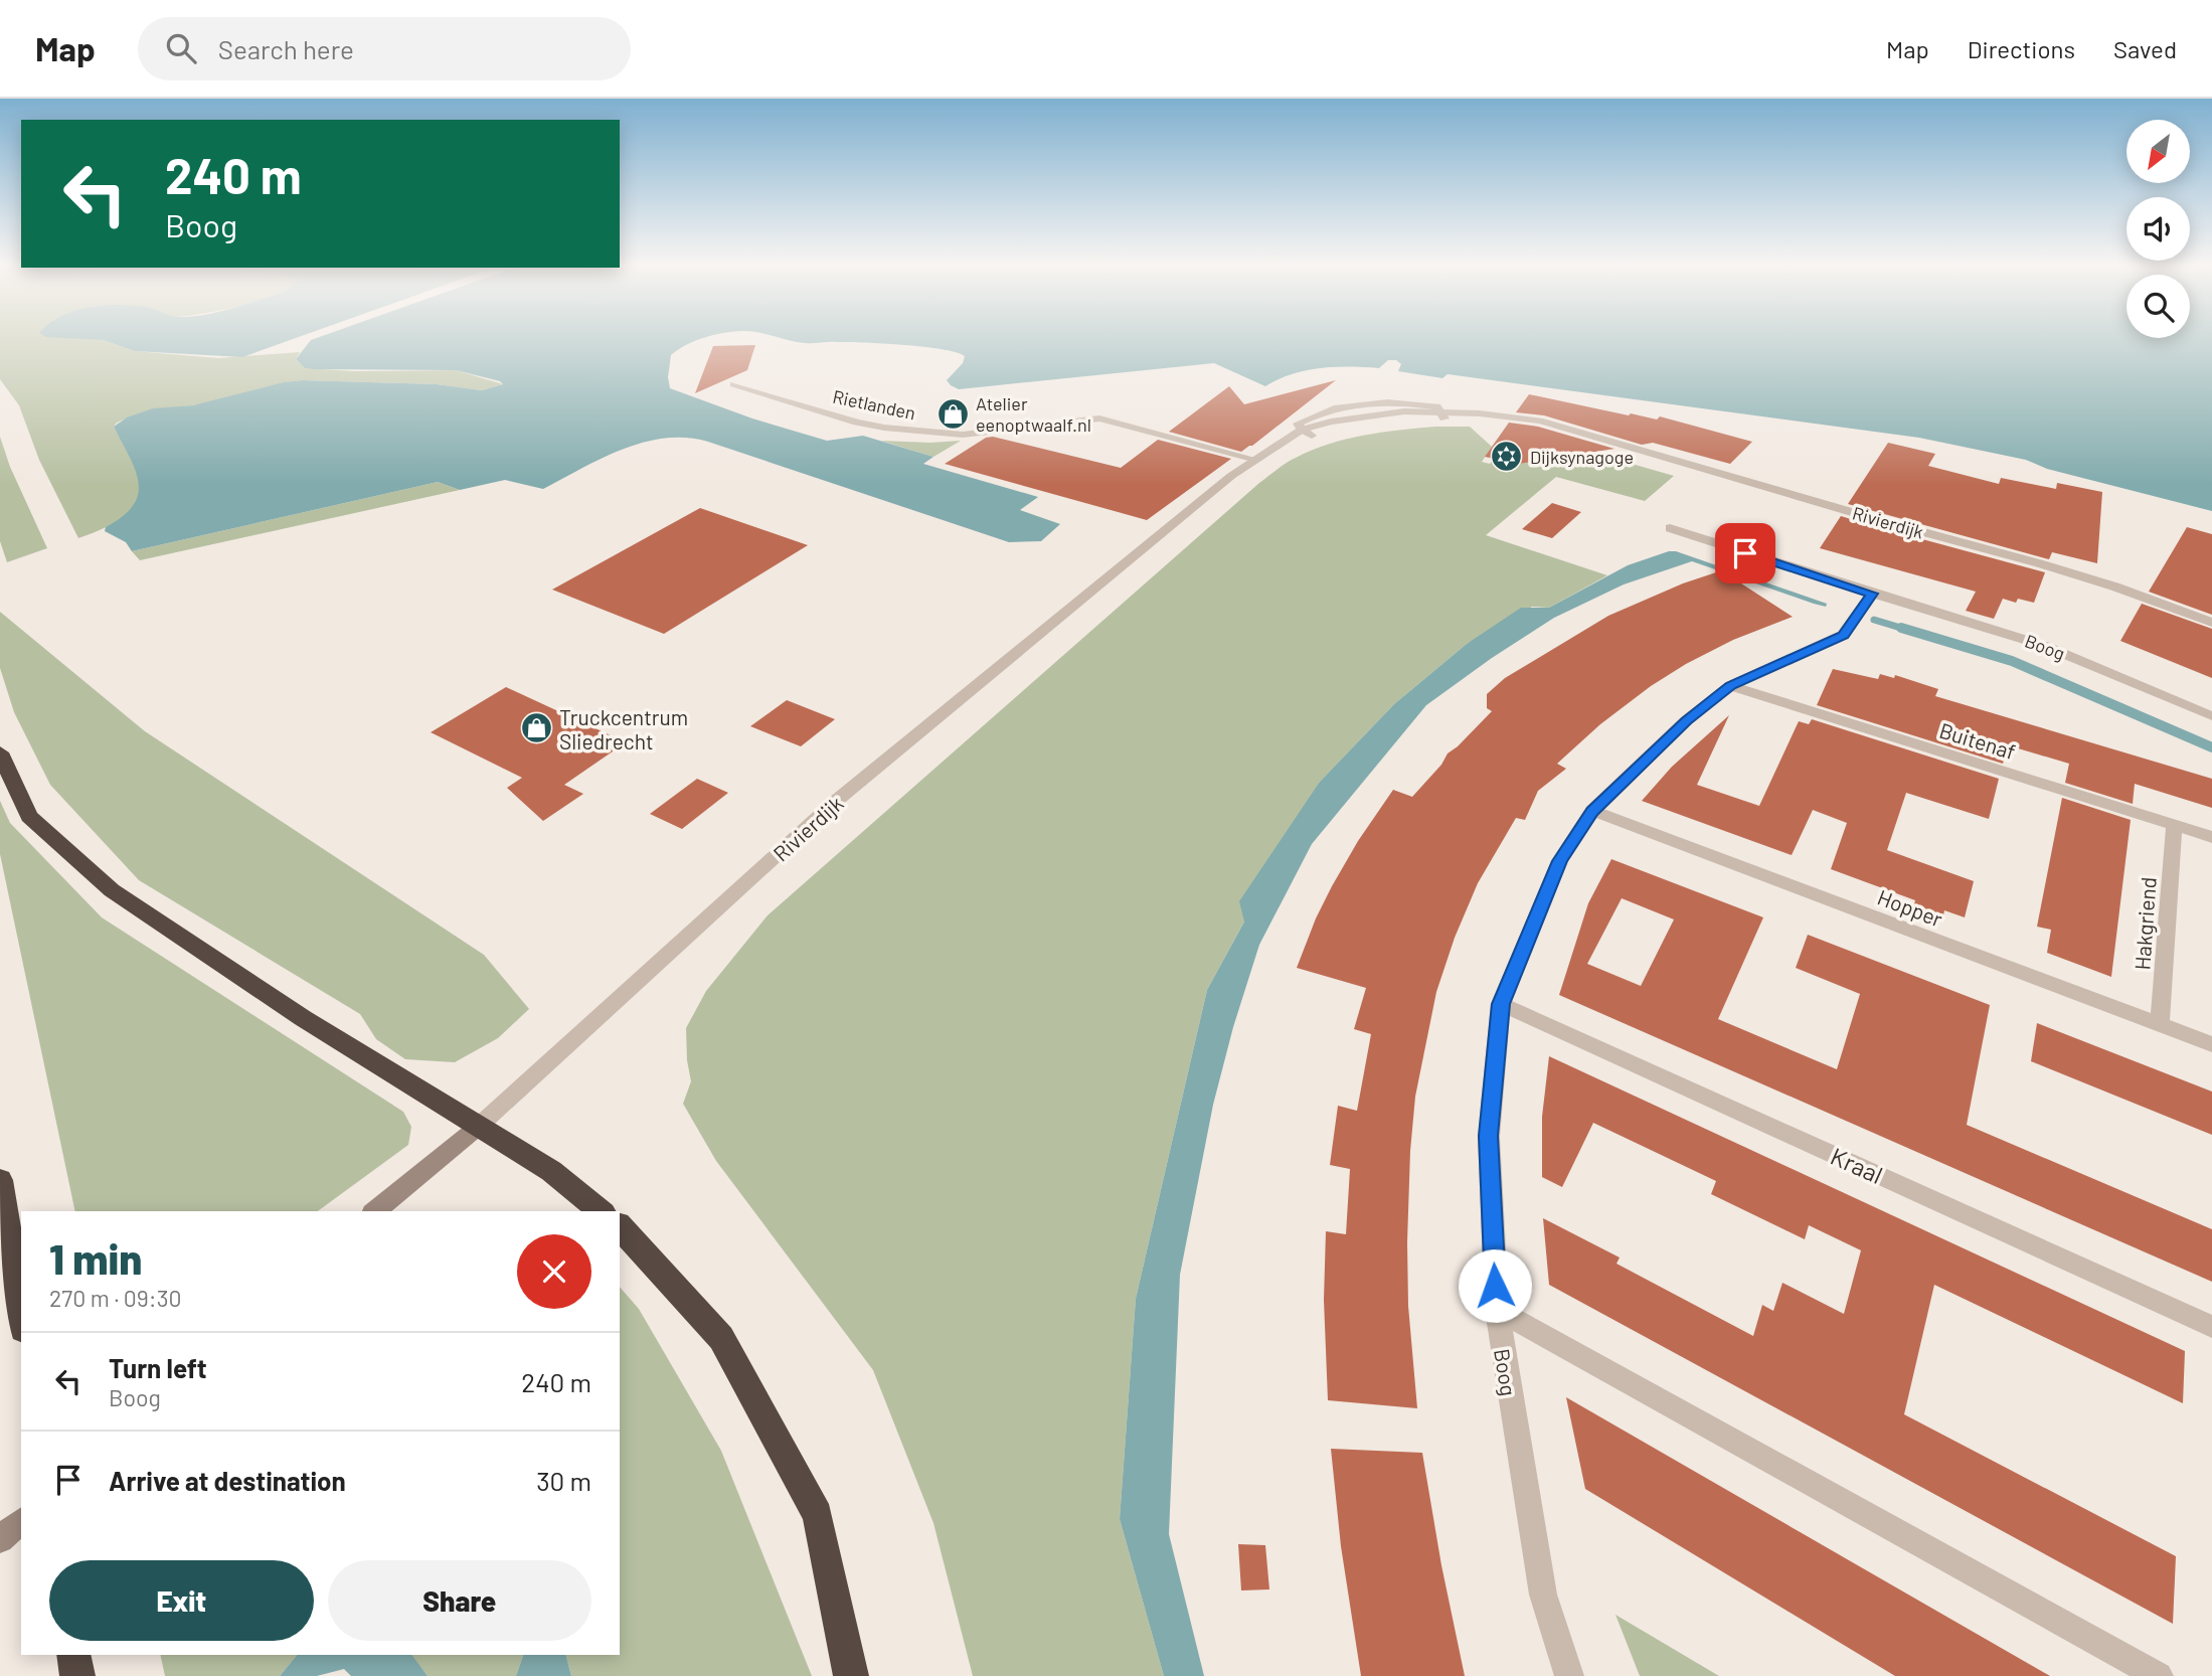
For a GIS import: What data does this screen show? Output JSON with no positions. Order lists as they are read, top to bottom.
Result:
{
  "streets": {
    "main road": ["Rivierdijk"],
    "street": [
      "Rietlanden",
      "Boog",
      "Buitenaf",
      "Hopper",
      "Hakgriend",
      "Kraal"
    ]
  },
  "crossings": [
    ["Rietlanden", "Rivierdijk"],
    ["Boog", "Buitenaf"],
    ["Boog", "Hopper"],
    ["Boog", "Kraal"],
    ["Buitenaf", "Hakgriend"],
    ["Hopper", "Hakgriend"]
  ],
  "places": {
    "shop": ["Atelier eenoptwaalf.nl", "Truckcentrum Sliedrecht"],
    "synagogue": ["Dijksynagoge"]
  },
  "north": "bottom left",
  "page": {
    "header": "Map",
    "search": "Search here",
    "nav": ["Map", "Directions", "Saved"],
    "turn": ["240 m", "Boog"],
    "heading": ["1 min", "270 m · 09:30"],
    "list": [
      {
        "name": "Turn left",
        "note": "Boog",
        "value": "240 m"
      },
      {
        "name": "Arrive at destination",
        "value": "30 m"
      }
    ],
    "buttons": ["Exit", "Share"]
  }
}
